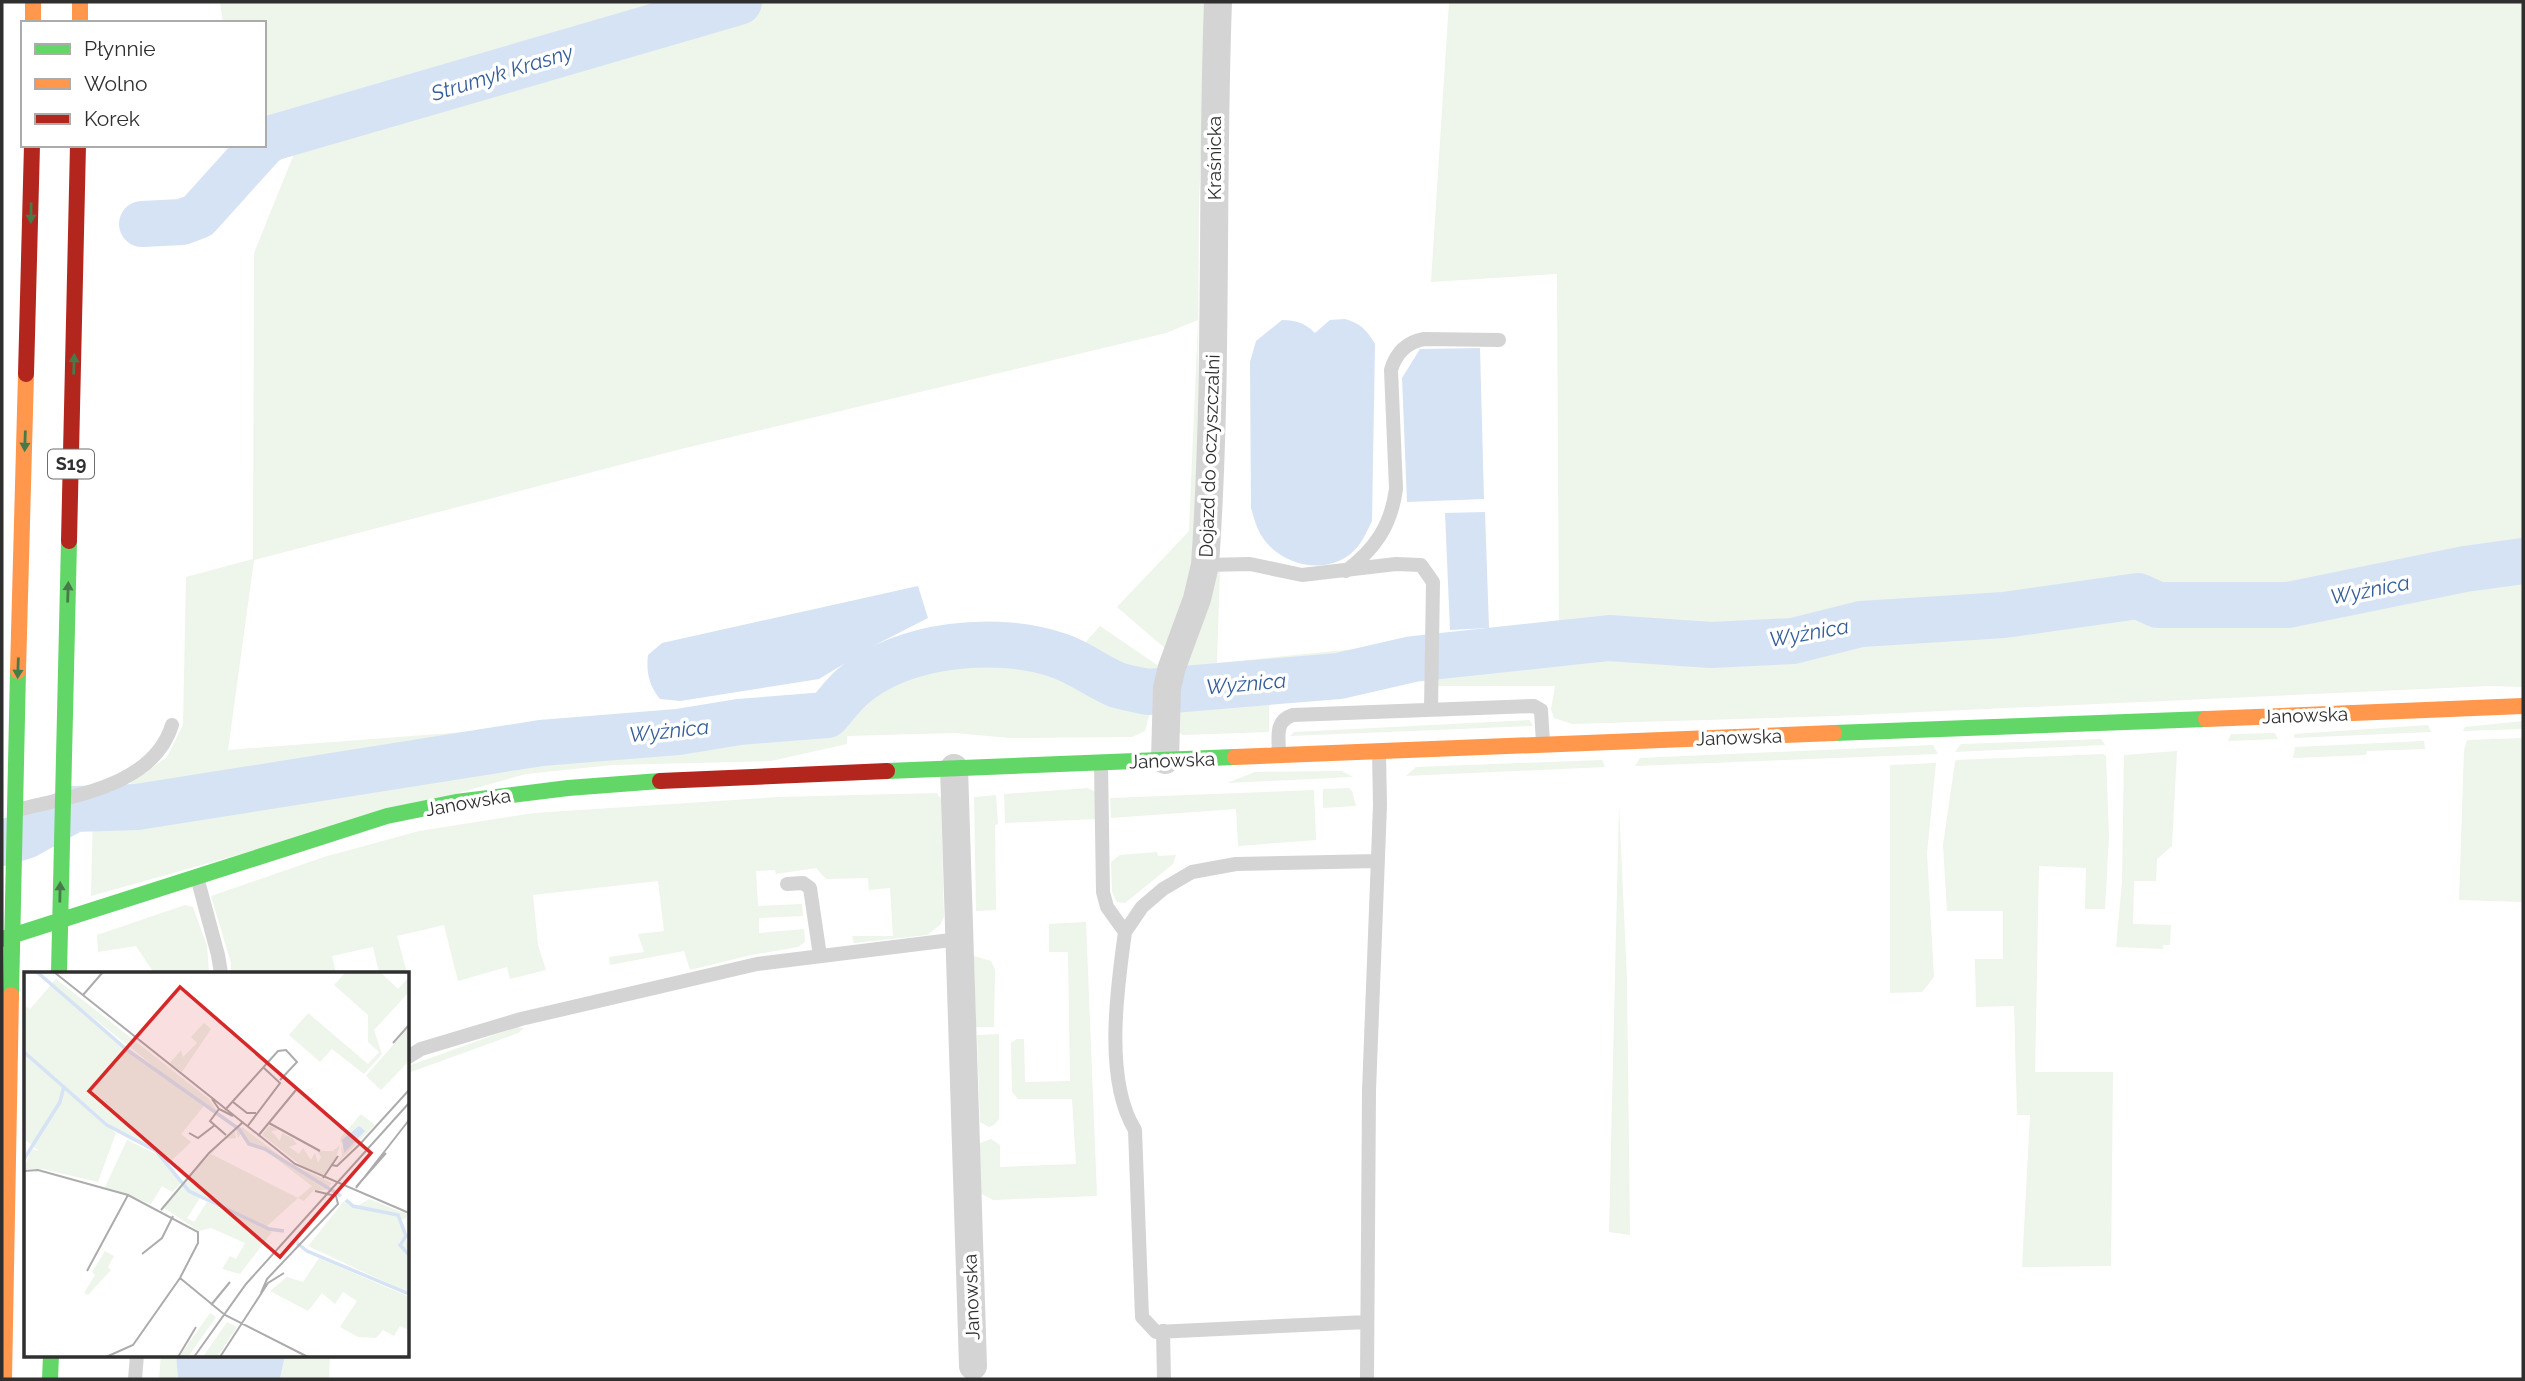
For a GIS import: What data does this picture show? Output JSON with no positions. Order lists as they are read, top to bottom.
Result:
{
  "streets": {
    "main road": ["S19", "Janowska"],
    "street": ["Kraśnicka", "Dojazd do oczyszczalni"]
  },
  "crossings": [
    ["Kraśnicka", "Dojazd do oczyszczalni"],
    ["Dojazd do oczyszczalni", "Janowska"]
  ],
  "water": ["Strumyk Krasny", "Wyżnica"],
  "legend": ["Płynnie", "Wolno", "Korek"]
}
